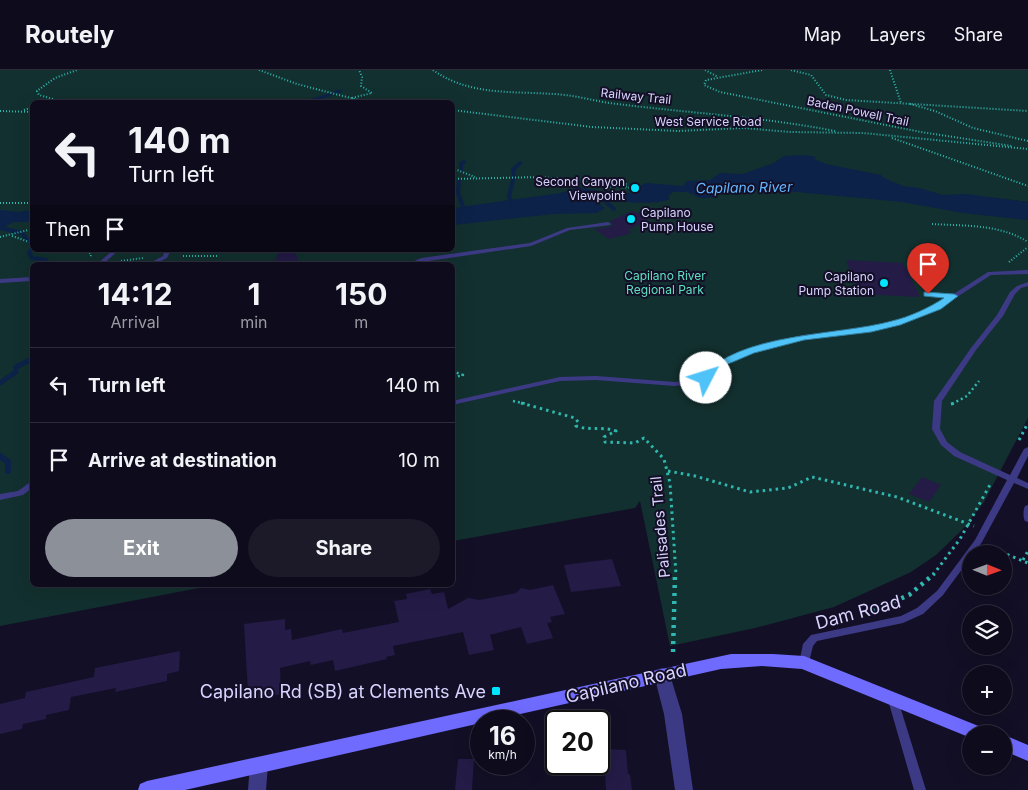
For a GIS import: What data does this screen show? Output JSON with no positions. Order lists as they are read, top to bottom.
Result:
{
  "streets": {
    "main road": ["Capilano Road"],
    "lane": ["Dam Road"],
    "path": [
      "Railway Trail",
      "Baden Powell Trail",
      "West Service Road",
      "Palisades Trail"
    ]
  },
  "crossings": [
    ["Railway Trail", "West Service Road"],
    ["Baden Powell Trail", "West Service Road"],
    ["Dam Road", "Capilano Road"]
  ],
  "water": ["Capilano River"],
  "parks": ["Capilano River Regional Park"],
  "places": {
    "other": ["Second Canyon Viewpoint", "Capilano Pump House", "Capilano Pump Station"],
    "transit": ["Capilano Rd (SB) at Clements Ave"]
  },
  "north": "right",
  "page": {
    "header": "Routely",
    "nav": ["Map", "Layers", "Share"],
    "turn": ["140 m", "Turn left"],
    "then": "Then",
    "eta": [
      "14:12",
      "Arrival",
      "1",
      "min",
      "150",
      "m"
    ],
    "list": [
      {
        "name": "Turn left",
        "value": "140 m"
      },
      {
        "name": "Arrive at destination",
        "value": "10 m"
      }
    ],
    "buttons": ["Exit", "Share"],
    "map_buttons": ["+", "−"],
    "speed": "16 km/h",
    "limit": "20"
  }
}
